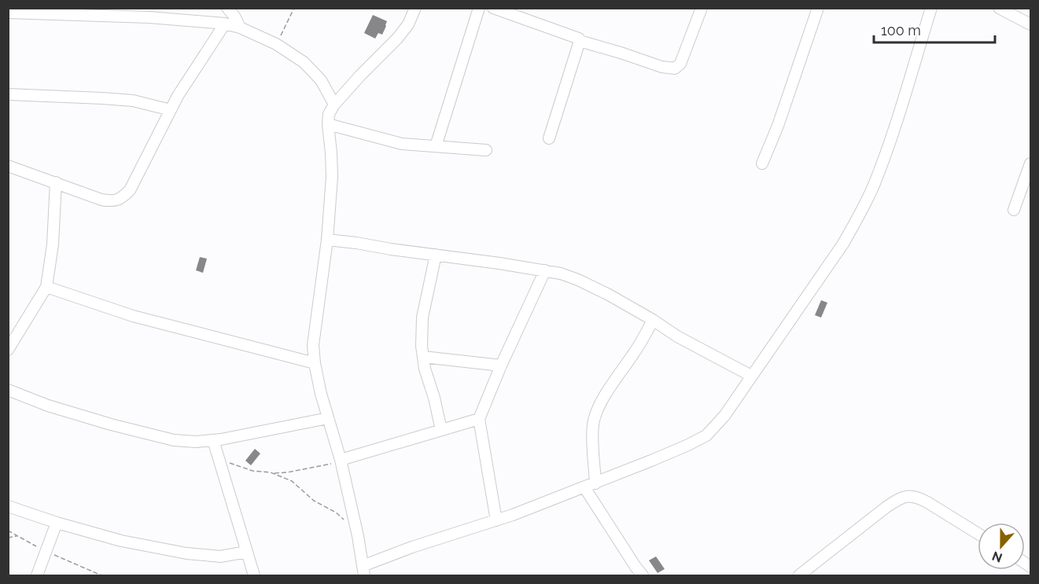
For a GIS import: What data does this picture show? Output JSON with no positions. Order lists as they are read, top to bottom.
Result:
{
  "scale_bar": "100 m",
  "north": "bottom"
}
